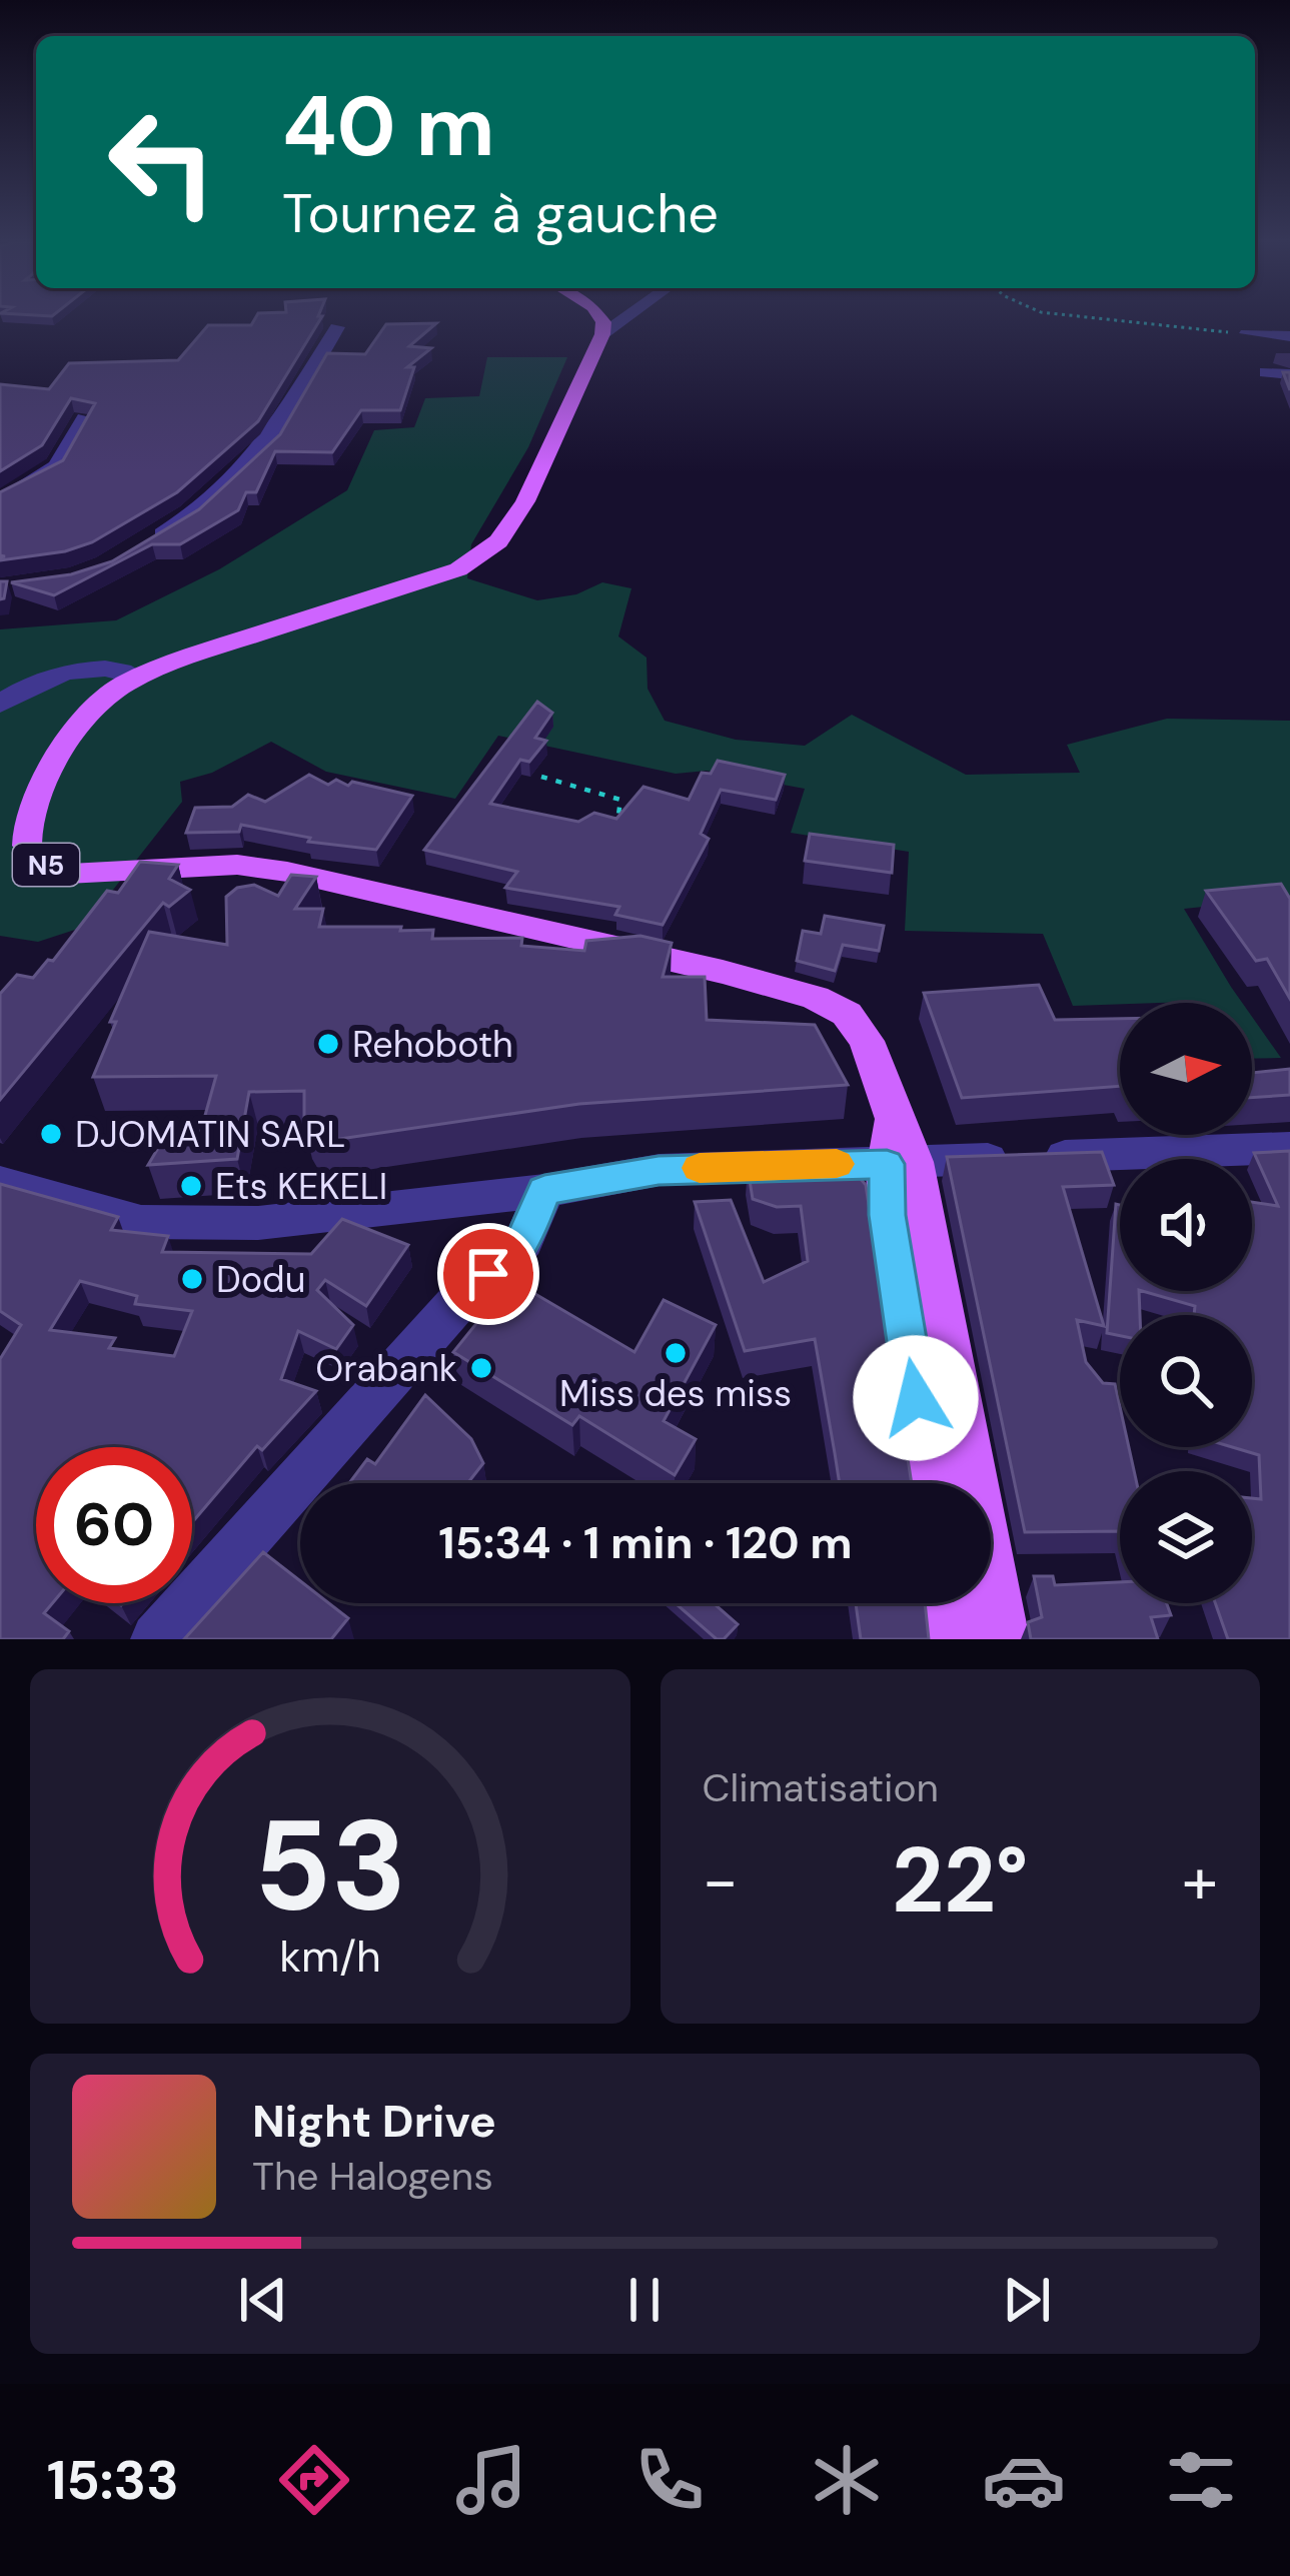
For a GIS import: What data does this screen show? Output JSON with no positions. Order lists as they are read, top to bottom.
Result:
{
  "streets": {
    "main road": ["N5"]
  },
  "places": [
    "Rehoboth",
    "DJOMATIN SARL",
    "Ets KEKELI",
    "Dodu",
    "Miss des miss",
    "Orabank"
  ],
  "north": "right",
  "page": {
    "turn": ["40 m", "Tournez à gauche"],
    "limit": "60",
    "trip": "15:34 · 1 min · 120 m",
    "tile": "Climatisation",
    "heat": ["−", "22°", "+"],
    "song": ["Night Drive", "The Halogens"],
    "tabs": "15:33",
    "gauge": ["53", "km/h"]
  }
}
